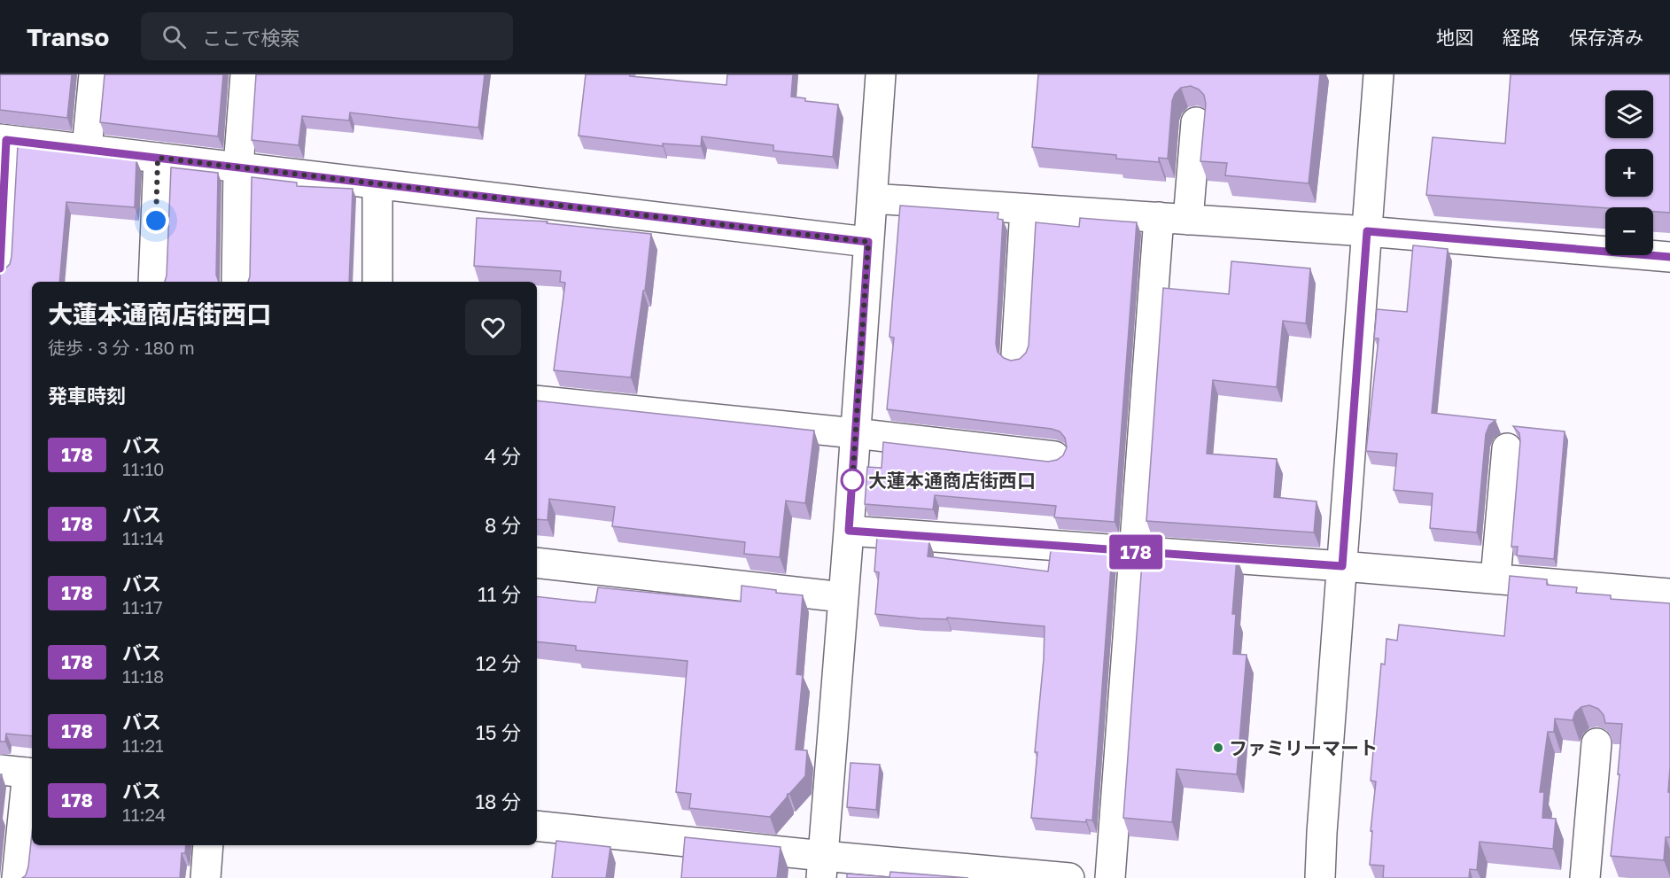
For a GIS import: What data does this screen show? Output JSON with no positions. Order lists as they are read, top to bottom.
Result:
{
  "places": ["大蓮本通商店街西口", "ファミリーマート"],
  "lines": ["bus line 178"],
  "page": {
    "header": "Transo",
    "search": "ここで検索",
    "nav": ["地図", "経路", "保存済み"],
    "on_map": "178",
    "map_buttons": ["+", "−"],
    "heading": [
      ["大蓮本通商店街西口", "徒歩 · 3 分 · 180 m"],
      "発車時刻"
    ],
    "list": [
      {
        "mark": "178",
        "name": "バス",
        "note": "11:10",
        "value": "4 分"
      },
      {
        "mark": "178",
        "name": "バス",
        "note": "11:14",
        "value": "8 分"
      },
      {
        "mark": "178",
        "name": "バス",
        "note": "11:17",
        "value": "11 分"
      },
      {
        "mark": "178",
        "name": "バス",
        "note": "11:18",
        "value": "12 分"
      },
      {
        "mark": "178",
        "name": "バス",
        "note": "11:21",
        "value": "15 分"
      },
      {
        "mark": "178",
        "name": "バス",
        "note": "11:24",
        "value": "18 分"
      }
    ]
  }
}
